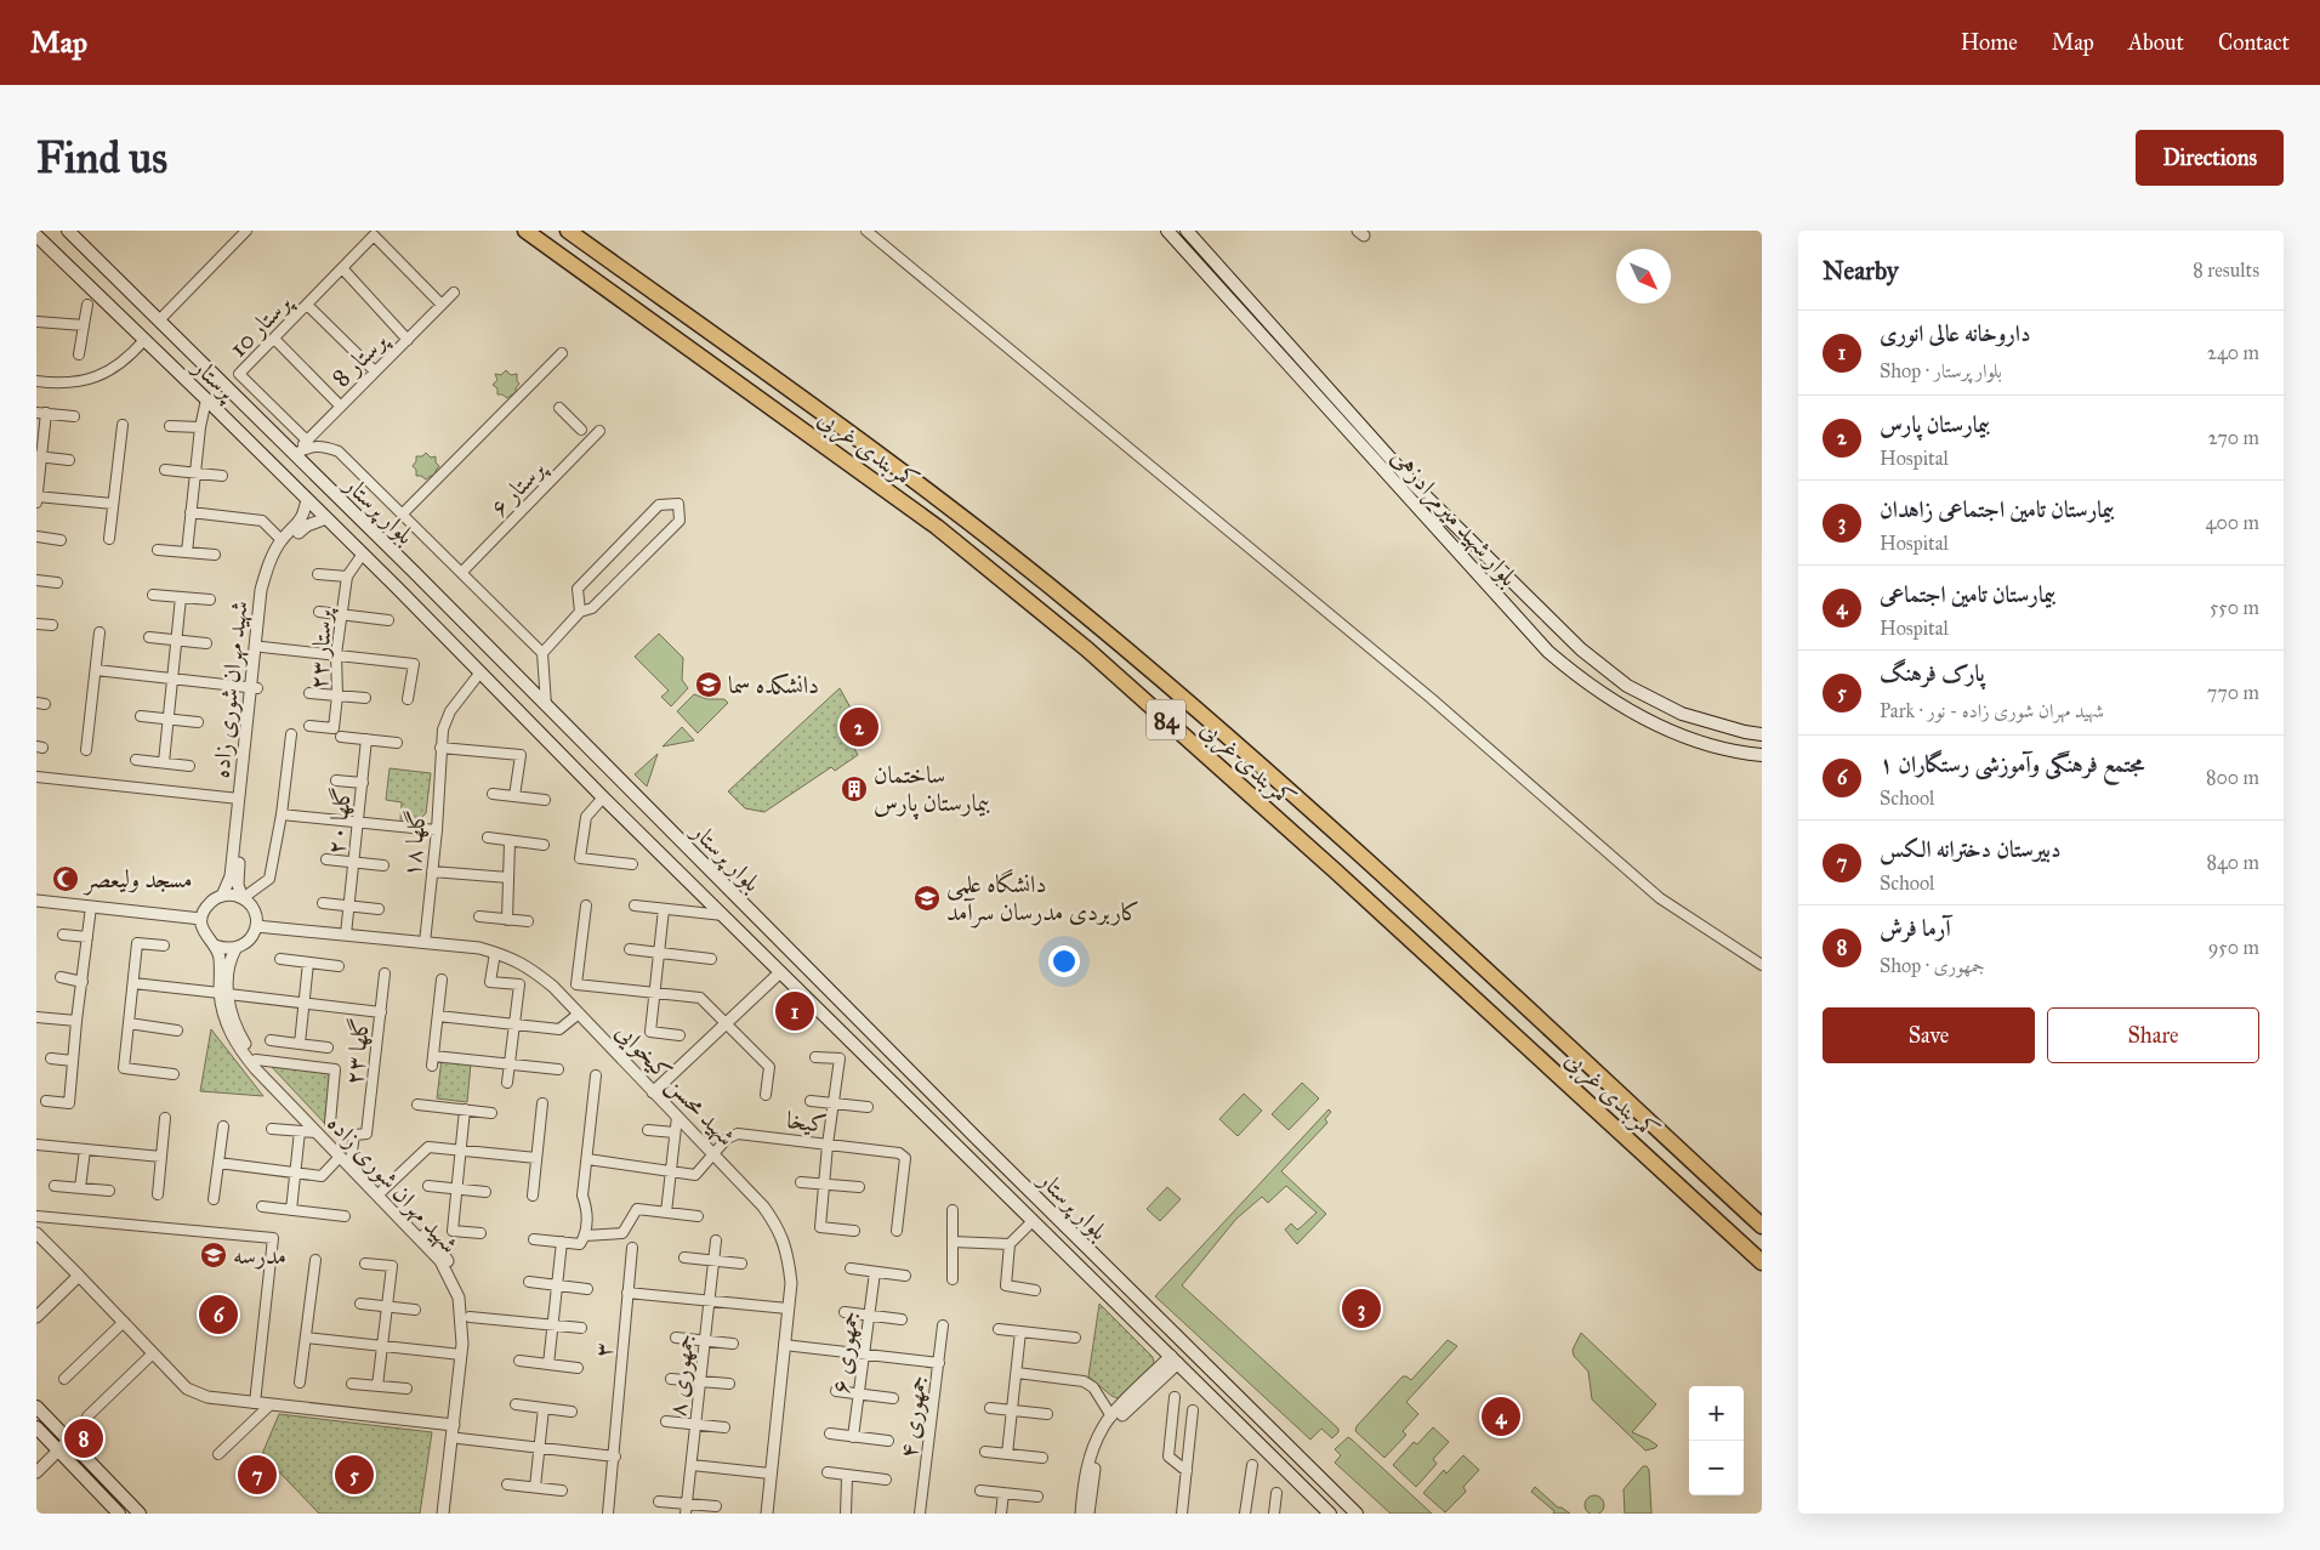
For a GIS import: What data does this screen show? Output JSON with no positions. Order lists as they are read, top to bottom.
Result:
{
  "streets": {
    "highway": ["کمربندی غربی", "84"],
    "main road": ["پرستار", "بلوار پرستار", "بلوار شهید میرمرادزهی"],
    "street": [
      "پرستار 10",
      "پرستار 8",
      "پرستار ۶",
      "پرستار ۲۳",
      "شهید مهران شوری زاده",
      "گلها ۲۰",
      "گلها ۱۸",
      "گلها ۲۳",
      "شهید محسن کیخوایی",
      "کیخا",
      "۳",
      "جمهوری ۶",
      "جمهوری ۸",
      "جمهوری ۴"
    ]
  },
  "crossings": [
    ["پرستار 10", "پرستار 8"],
    ["پرستار 8", "بلوار پرستار"],
    ["پرستار", "بلوار پرستار"],
    ["پرستار", "پرستار ۲۳"],
    ["پرستار", "شهید مهران شوری زاده"],
    ["بلوار پرستار", "پرستار ۲۳"],
    ["بلوار پرستار", "گلها ۱۸"],
    ["شهید مهران شوری زاده", "گلها ۲۳"],
    ["شهید مهران شوری زاده", "شهید محسن کیخوایی"],
    ["گلها ۲۰", "شهید محسن کیخوایی"],
    ["گلها ۱۸", "شهید محسن کیخوایی"],
    ["شهید محسن کیخوایی", "کیخا"]
  ],
  "places": {
    "school or university": ["دانشکده سما", "دانشگاه علمی کاربردی مدرسان سرآمد", "مدرسه"],
    "building": ["ساختمان بیمارستان پارس"],
    "mosque": ["مسجد ولیعصر"]
  },
  "north": "bottom right",
  "page": {
    "header": "Map",
    "nav": [
      "Home",
      "Map",
      "About",
      "Contact"
    ],
    "buttons": [
      "Directions",
      ["Save", "Share"]
    ],
    "title": "Find us",
    "heading": ["Nearby", "8 results"],
    "list": [
      {
        "mark": "1",
        "name": "داروخانه عالی انوری",
        "note": "Shop · بلوار پرستار",
        "value": "240 m"
      },
      {
        "mark": "2",
        "name": "بیمارستان پارس",
        "note": "Hospital",
        "value": "270 m"
      },
      {
        "mark": "3",
        "name": "بیمارستان تامین اجتماعی زاهدان",
        "note": "Hospital",
        "value": "400 m"
      },
      {
        "mark": "4",
        "name": "بیمارستان تامین اجتماعی",
        "note": "Hospital",
        "value": "550 m"
      },
      {
        "mark": "5",
        "name": "پارک فرهنگ",
        "note": "Park · شهید مهران شوری زاده - نور",
        "value": "770 m"
      },
      {
        "mark": "6",
        "name": "مجتمع فرهنگی وآموزشی رستگاران ۱",
        "note": "School",
        "value": "800 m"
      },
      {
        "mark": "7",
        "name": "دبیرستان دخترانه الکس",
        "note": "School",
        "value": "840 m"
      },
      {
        "mark": "8",
        "name": "آرما فرش",
        "note": "Shop · جمهوری",
        "value": "950 m"
      }
    ],
    "pins": [
      "2",
      "1",
      "3",
      "6",
      "4",
      "8",
      "5",
      "7"
    ],
    "map_buttons": ["+", "−"]
  }
}
